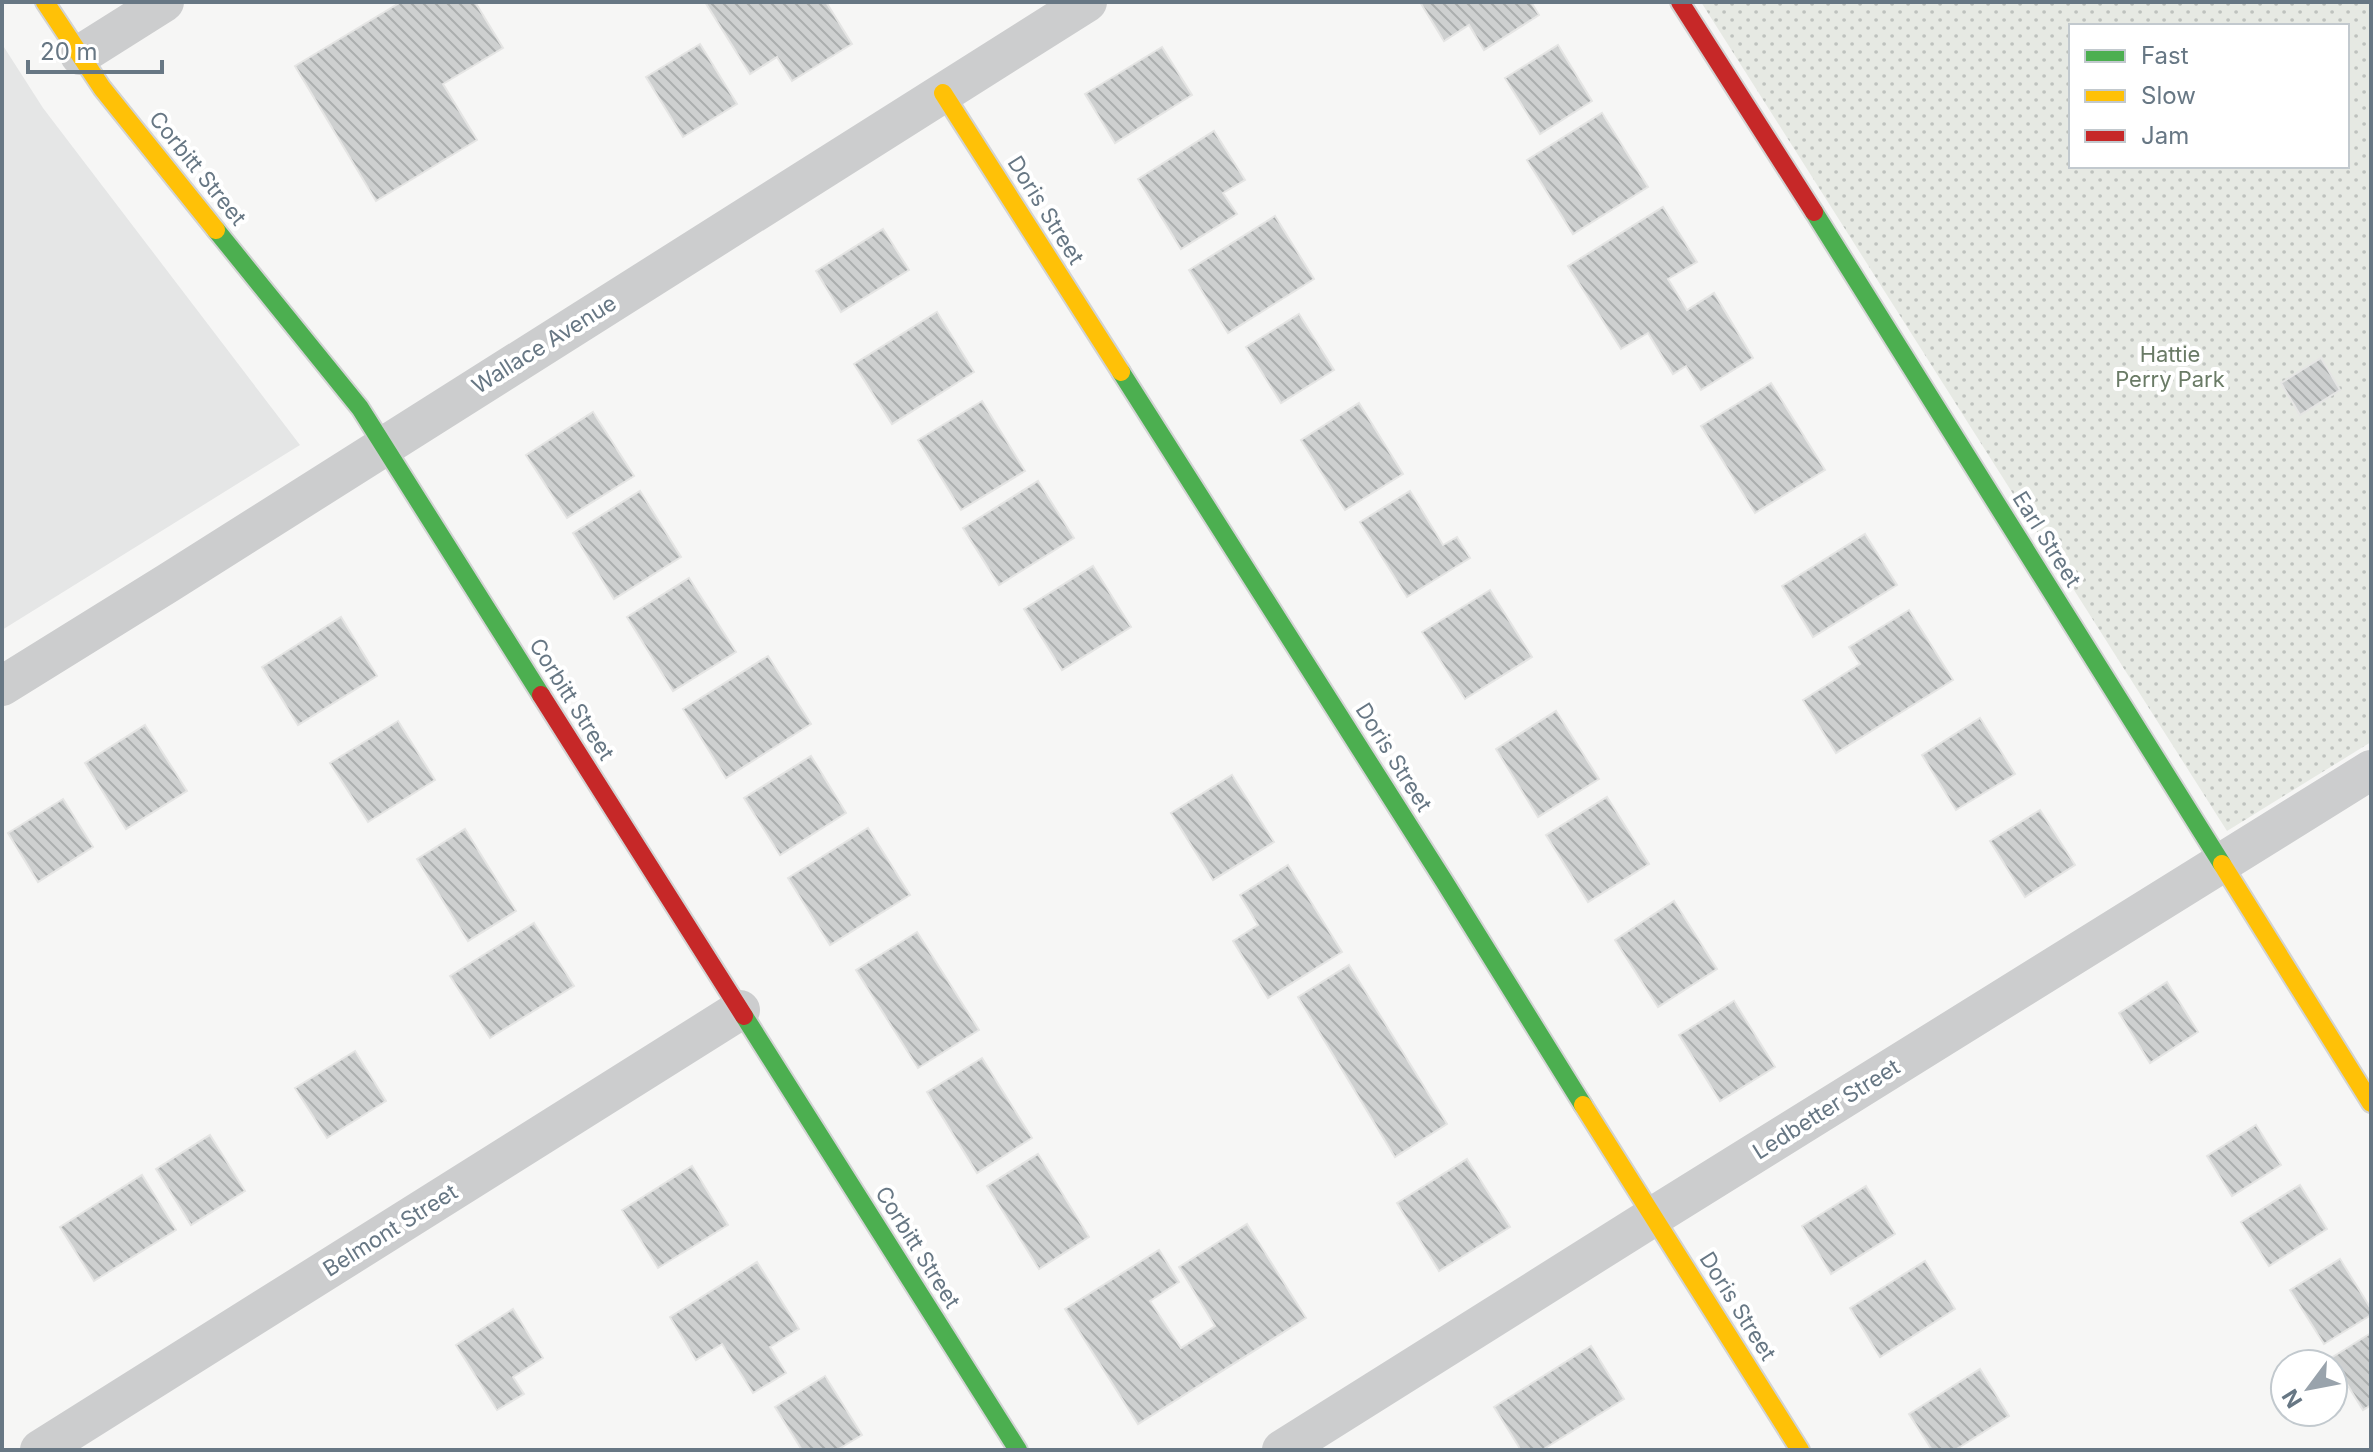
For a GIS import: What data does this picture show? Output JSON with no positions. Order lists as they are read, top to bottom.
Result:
{
  "streets": {
    "street": [
      "Corbitt Street",
      "Doris Street",
      "Wallace Avenue",
      "Earl Street",
      "Ledbetter Street",
      "Belmont Street"
    ]
  },
  "crossings": [
    ["Corbitt Street", "Wallace Avenue"],
    ["Corbitt Street", "Belmont Street"],
    ["Doris Street", "Wallace Avenue"],
    ["Doris Street", "Ledbetter Street"],
    ["Earl Street", "Ledbetter Street"]
  ],
  "parks": ["Hattie Perry Park"],
  "legend": ["Fast", "Slow", "Jam"],
  "scale_bar": "20 m",
  "north": "bottom left"
}
